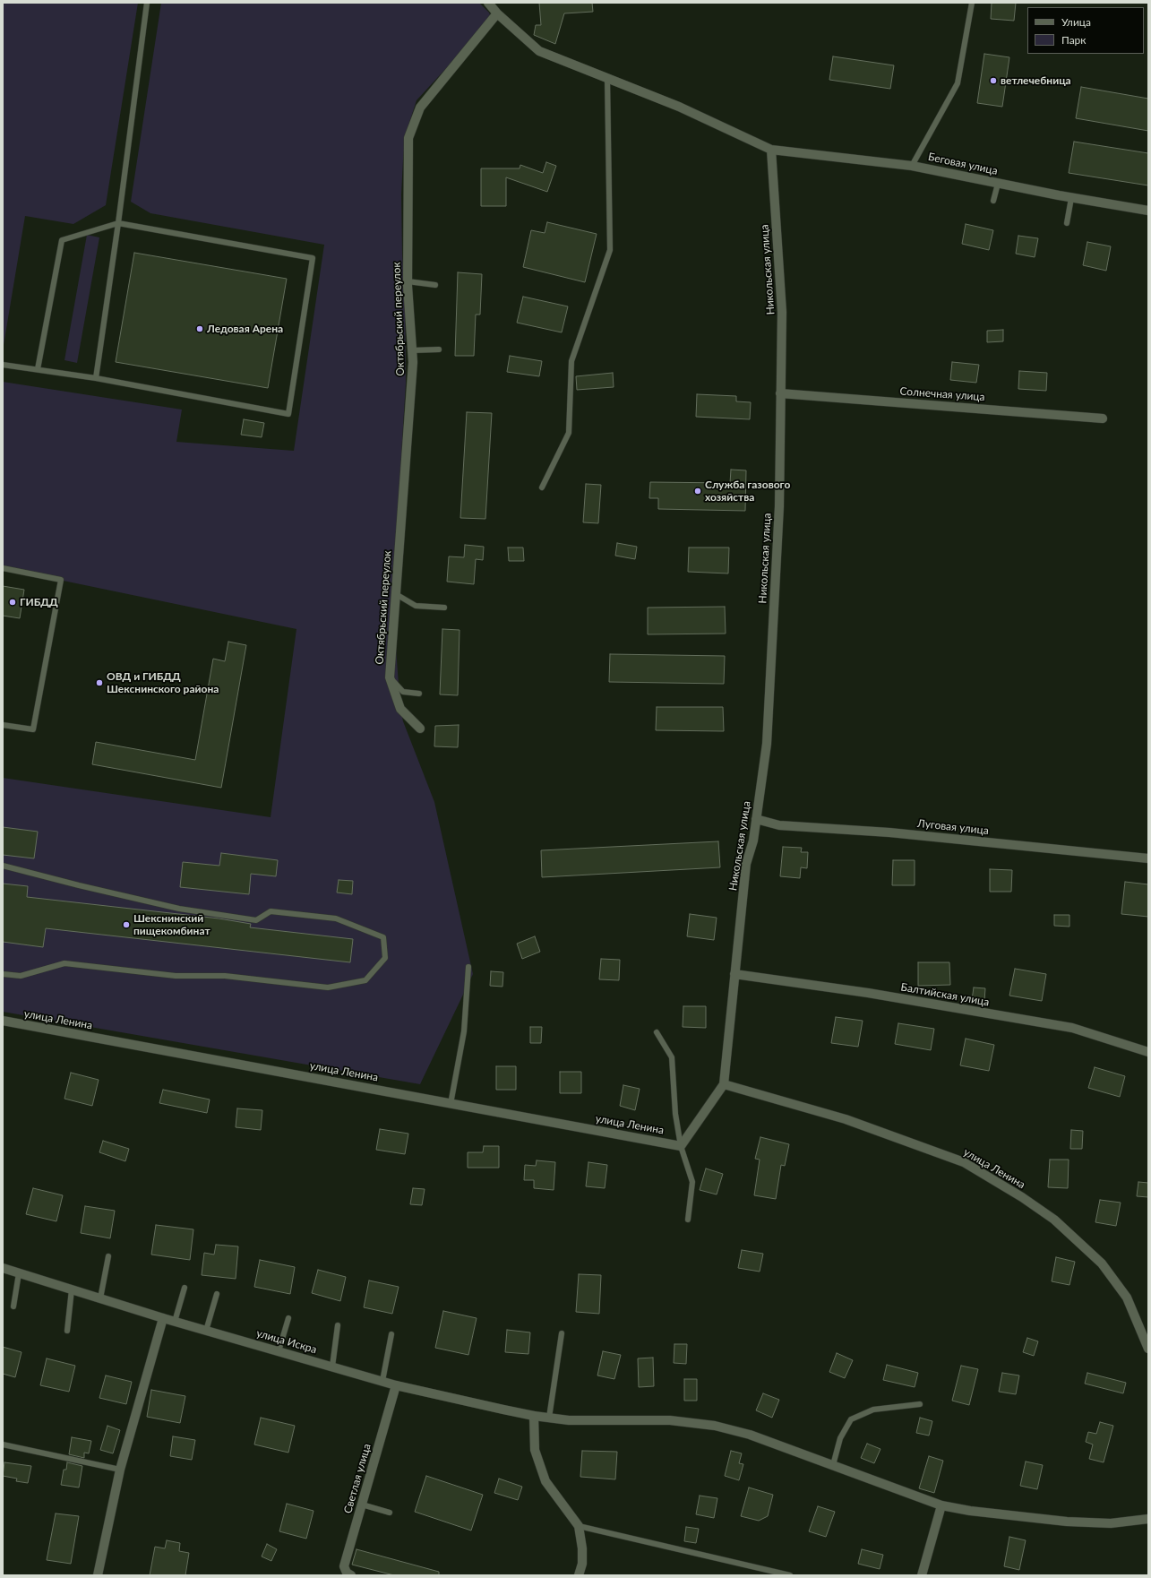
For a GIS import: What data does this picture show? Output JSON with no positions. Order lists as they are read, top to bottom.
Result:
{
  "streets": {
    "street": [
      "Беговая улица",
      "Никольская улица",
      "Октябрьский переулок",
      "Солнечная улица",
      "Луговая улица",
      "Балтийская улица",
      "улица Ленина",
      "улица Искра",
      "Светлая улица"
    ]
  },
  "crossings": [
    ["Беговая улица", "Никольская улица"],
    ["Никольская улица", "Солнечная улица"],
    ["Никольская улица", "Луговая улица"],
    ["Никольская улица", "Балтийская улица"],
    ["Никольская улица", "улица Ленина"],
    ["улица Искра", "Светлая улица"]
  ],
  "places": [
    "ветлечебница",
    "Ледовая Арена",
    "Служба газового хозяйства",
    "ГИБДД",
    "ОВД и ГИБДД Шекснинского района",
    "Шекснинский пищекомбинат"
  ],
  "legend": ["Улица", "Парк"]
}
